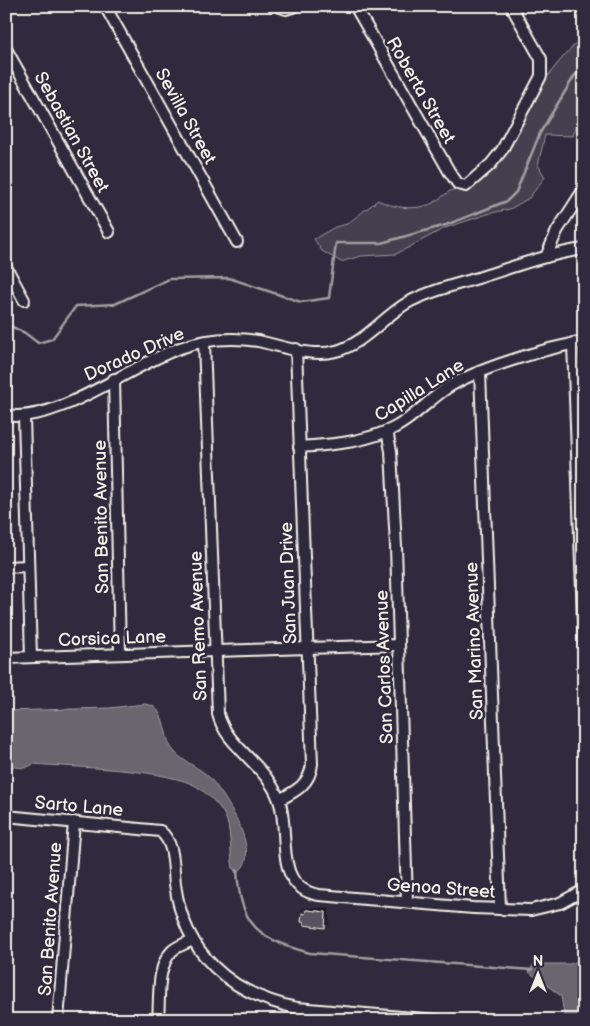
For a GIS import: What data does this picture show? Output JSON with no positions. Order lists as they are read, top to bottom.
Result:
{
  "streets": {
    "street": [
      "Roberta Street",
      "Sevilla Street",
      "Sebastian Street",
      "Dorado Drive",
      "Capilla Lane",
      "San Benito Avenue",
      "San Juan Drive",
      "San Remo Avenue",
      "Corsica Lane",
      "San Marino Avenue",
      "San Carlos Avenue",
      "Sarto Lane",
      "Genoa Street"
    ]
  },
  "crossings": [
    ["Dorado Drive", "San Benito Avenue"],
    ["Dorado Drive", "San Juan Drive"],
    ["Dorado Drive", "San Remo Avenue"],
    ["Capilla Lane", "San Juan Drive"],
    ["Capilla Lane", "San Marino Avenue"],
    ["Capilla Lane", "San Carlos Avenue"],
    ["San Benito Avenue", "Corsica Lane"],
    ["San Benito Avenue", "Sarto Lane"],
    ["San Juan Drive", "San Remo Avenue"],
    ["San Juan Drive", "Corsica Lane"],
    ["San Remo Avenue", "Corsica Lane"],
    ["San Remo Avenue", "Genoa Street"],
    ["Corsica Lane", "San Carlos Avenue"],
    ["San Marino Avenue", "Genoa Street"],
    ["San Carlos Avenue", "Genoa Street"]
  ],
  "north": "top"
}
